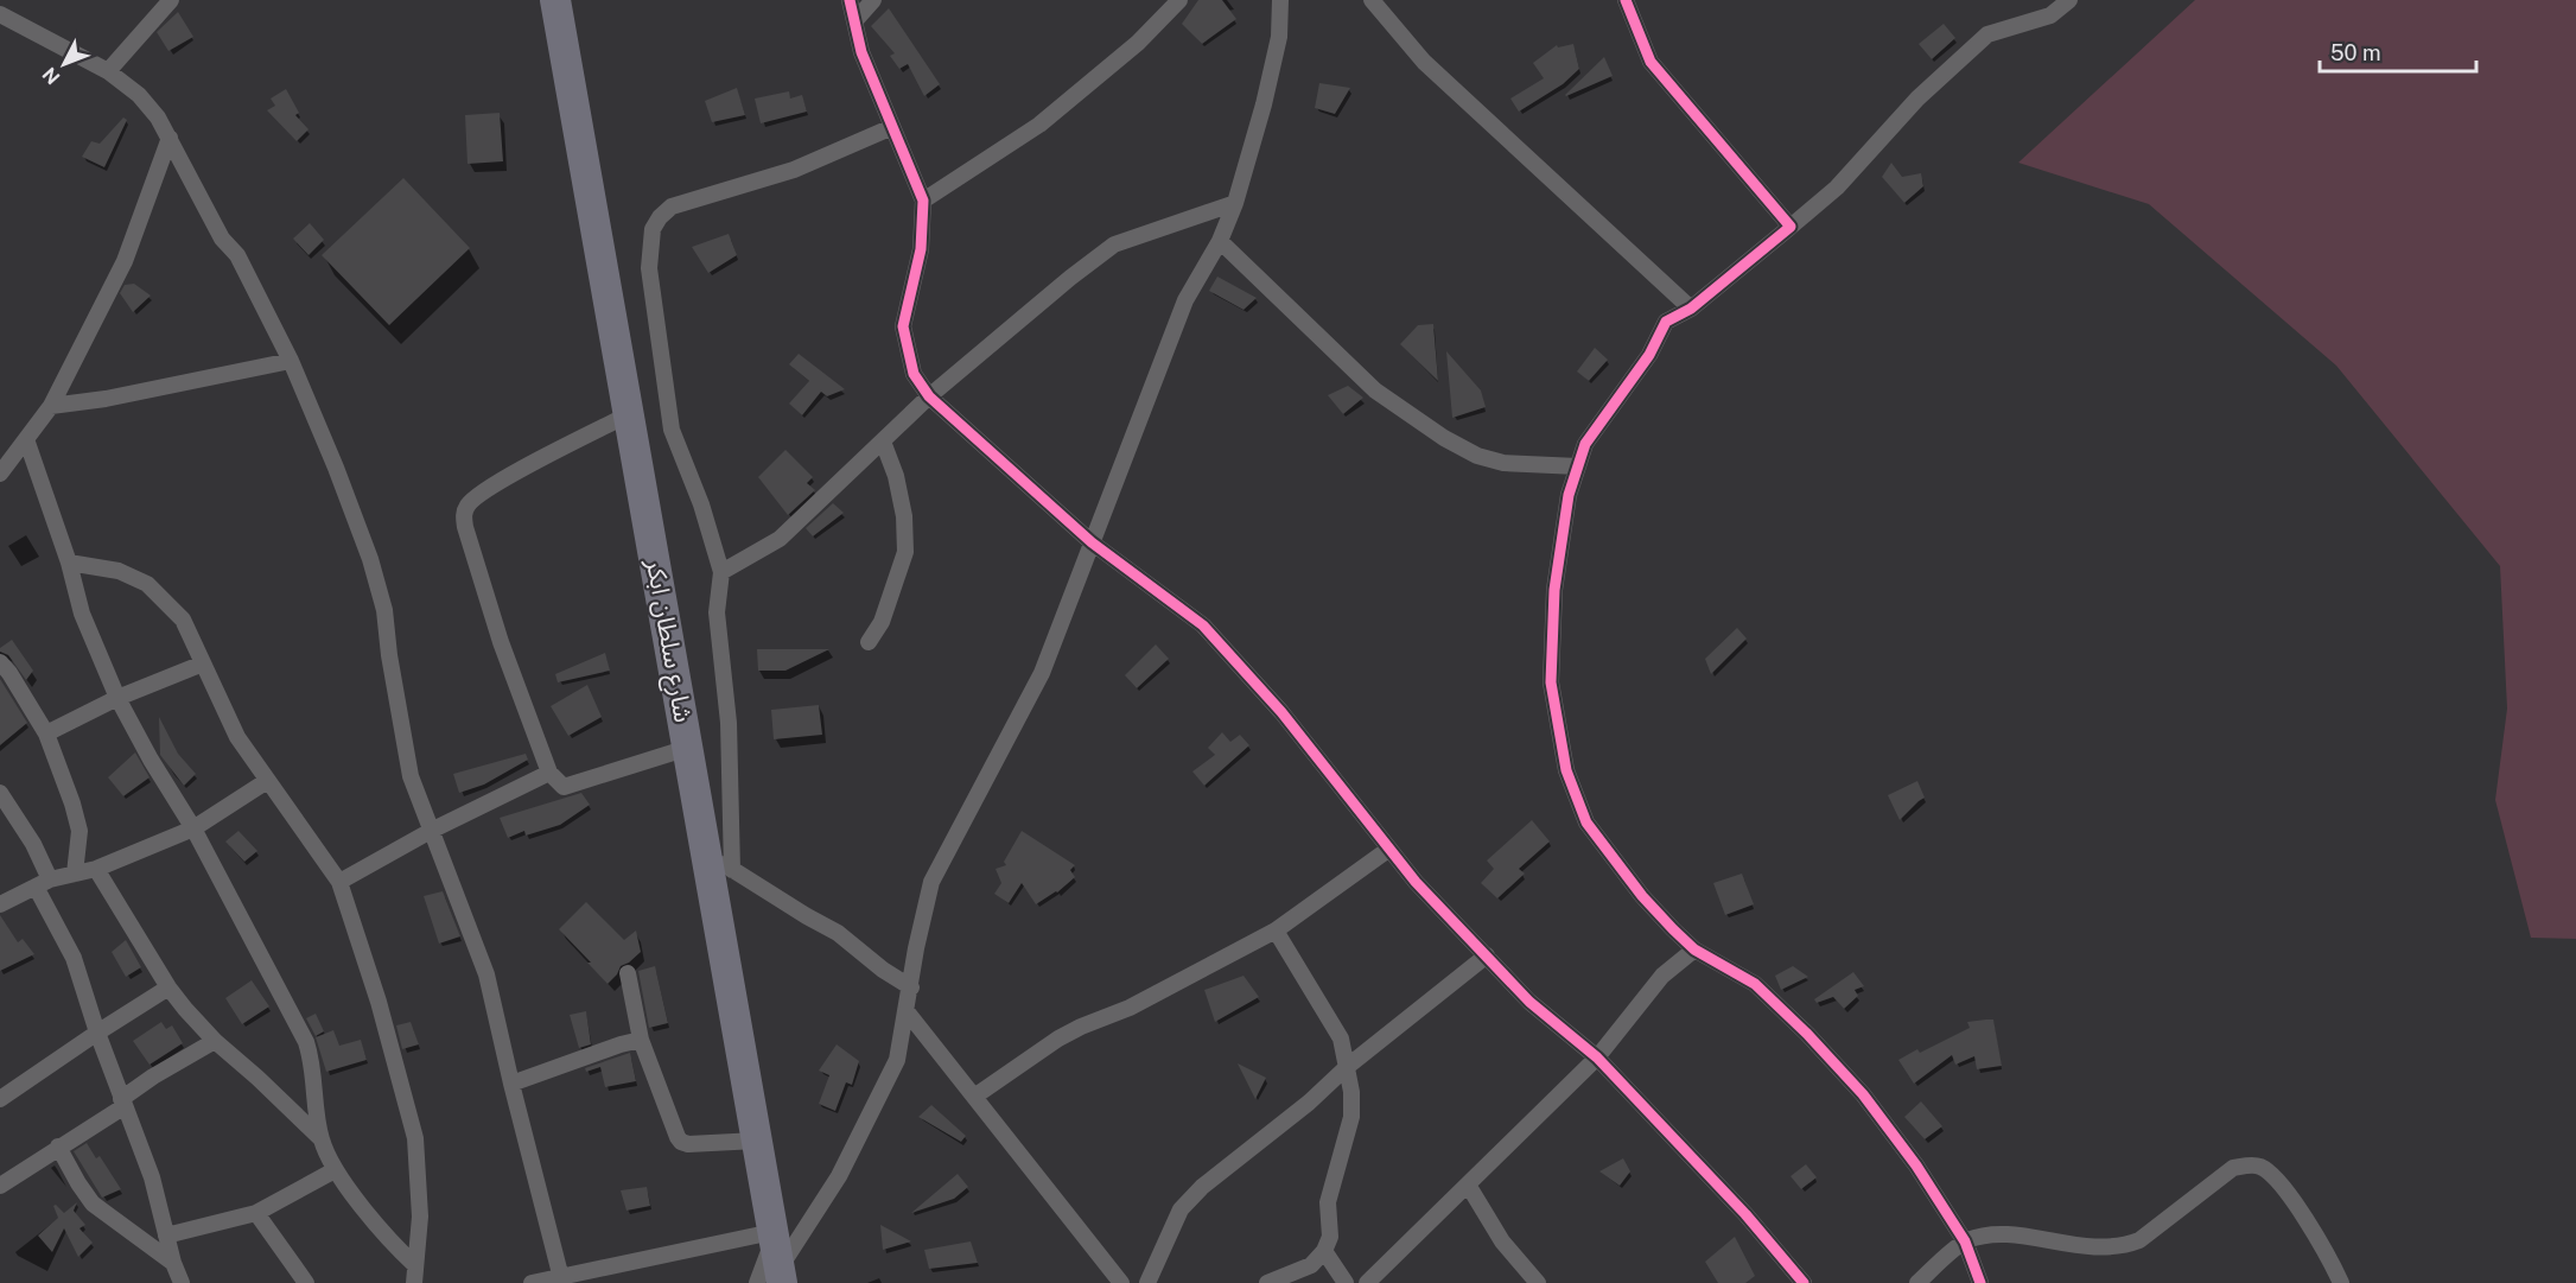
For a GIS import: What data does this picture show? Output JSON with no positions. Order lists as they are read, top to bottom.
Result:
{
  "streets": {
    "highway": ["شارع سلطان ابكر"]
  },
  "scale_bar": "50 m",
  "north": "bottom left"
}
